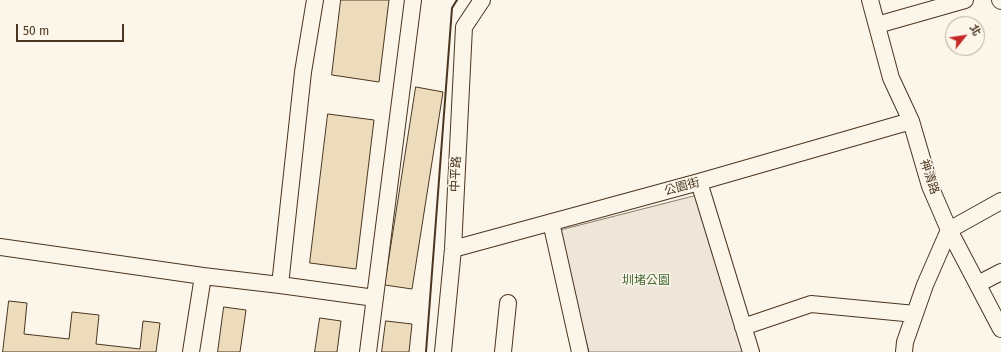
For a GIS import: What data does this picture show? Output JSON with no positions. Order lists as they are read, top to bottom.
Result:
{
  "streets": {
    "street": ["中平路", "神清路", "公園街"]
  },
  "crossings": [
    ["中平路", "公園街"],
    ["神清路", "公園街"]
  ],
  "parks": ["圳堵公園"],
  "scale_bar": "50 m",
  "north": "top right"
}
